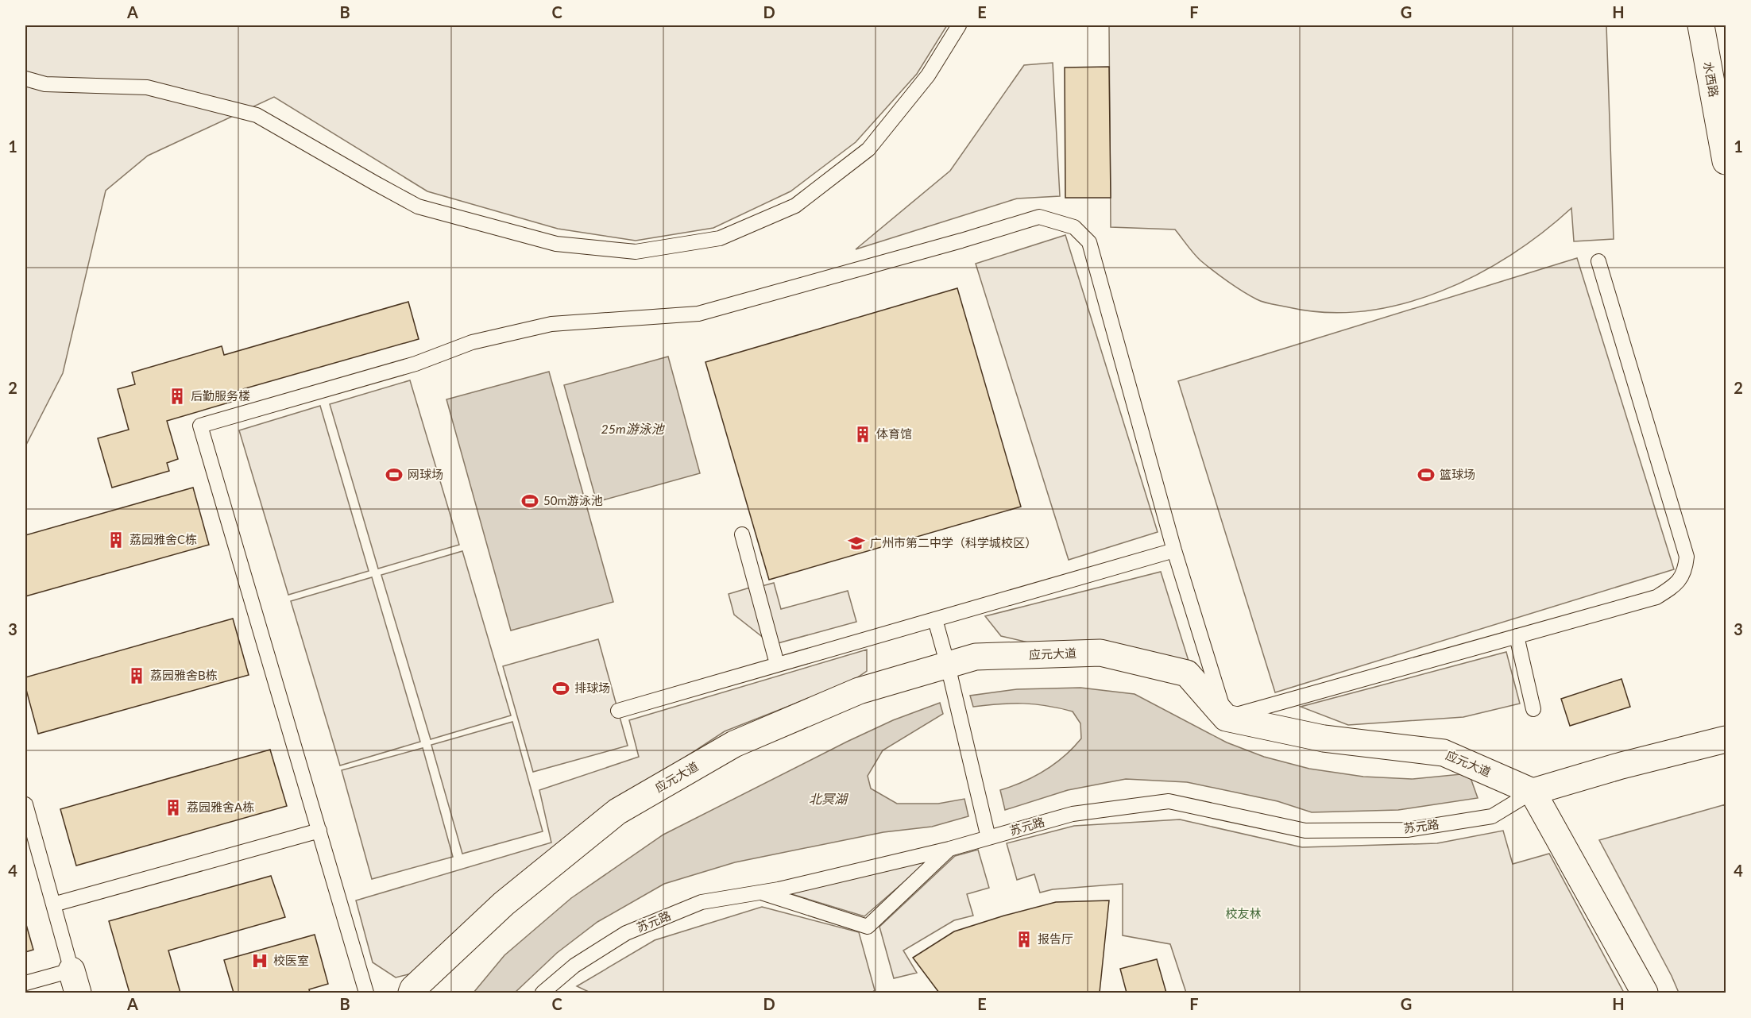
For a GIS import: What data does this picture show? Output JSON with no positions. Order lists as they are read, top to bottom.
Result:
{
  "streets": {
    "street": ["水西路", "应元大道"],
    "lane": ["苏元路"]
  },
  "crossings": [
    ["应元大道", "苏元路"]
  ],
  "water": ["25m游泳池", "北冥湖"],
  "parks": ["校友林"],
  "places": {
    "building": [
      "后勤服务楼",
      "体育馆",
      "荔园雅舍C栋",
      "荔园雅舍B栋",
      "荔园雅舍A栋",
      "报告厅"
    ],
    "sports": [
      "网球场",
      "篮球场",
      "50m游泳池",
      "排球场"
    ],
    "school or university": ["广州市第二中学（科学城校区）"],
    "hospital": ["校医室"]
  },
  "grid": {
    "columns": [
      "A",
      "B",
      "C",
      "D",
      "E",
      "F",
      "G",
      "H"
    ],
    "rows": [
      "1",
      "2",
      "3",
      "4"
    ]
  }
}
